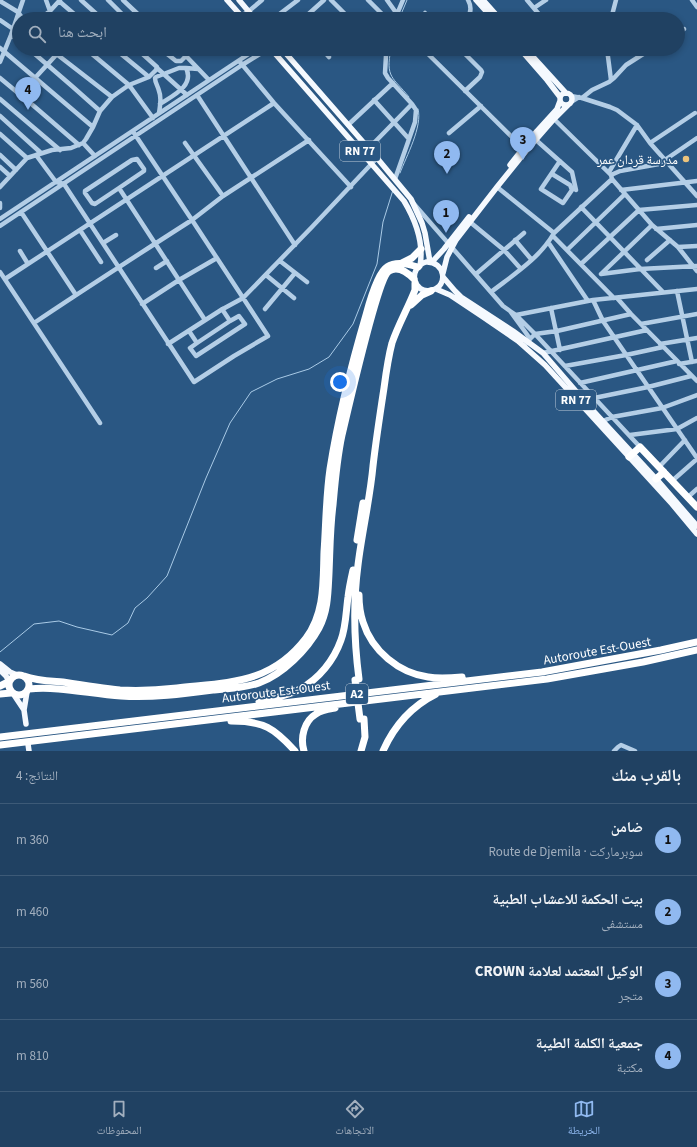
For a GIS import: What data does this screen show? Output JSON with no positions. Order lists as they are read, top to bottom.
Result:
{
  "streets": {
    "highway": ["Autoroute Est-Ouest", "A2"],
    "main road": ["RN 77"]
  },
  "places": ["مدرسة قردان عمر"],
  "page": {
    "search": "ابحث هنا",
    "pins": [
      "4",
      "3",
      "2",
      "1"
    ],
    "heading": ["بالقرب منك", "النتائج: 4"],
    "list": [
      {
        "mark": "1",
        "name": "ضامن",
        "note": "سوبرماركت · Route de Djemila",
        "value": "360 m"
      },
      {
        "mark": "2",
        "name": "بيت الحكمة للاعشاب الطبية",
        "note": "مستشفى",
        "value": "460 m"
      },
      {
        "mark": "3",
        "name": "الوكيل المعتمد لعلامة CROWN",
        "note": "متجر",
        "value": "560 m"
      },
      {
        "mark": "4",
        "name": "جمعية الكلمة الطيبة",
        "note": "مكتبة",
        "value": "810 m"
      }
    ],
    "nav": ["الخريطة", "الاتجاهات", "المحفوظات"]
  }
}
